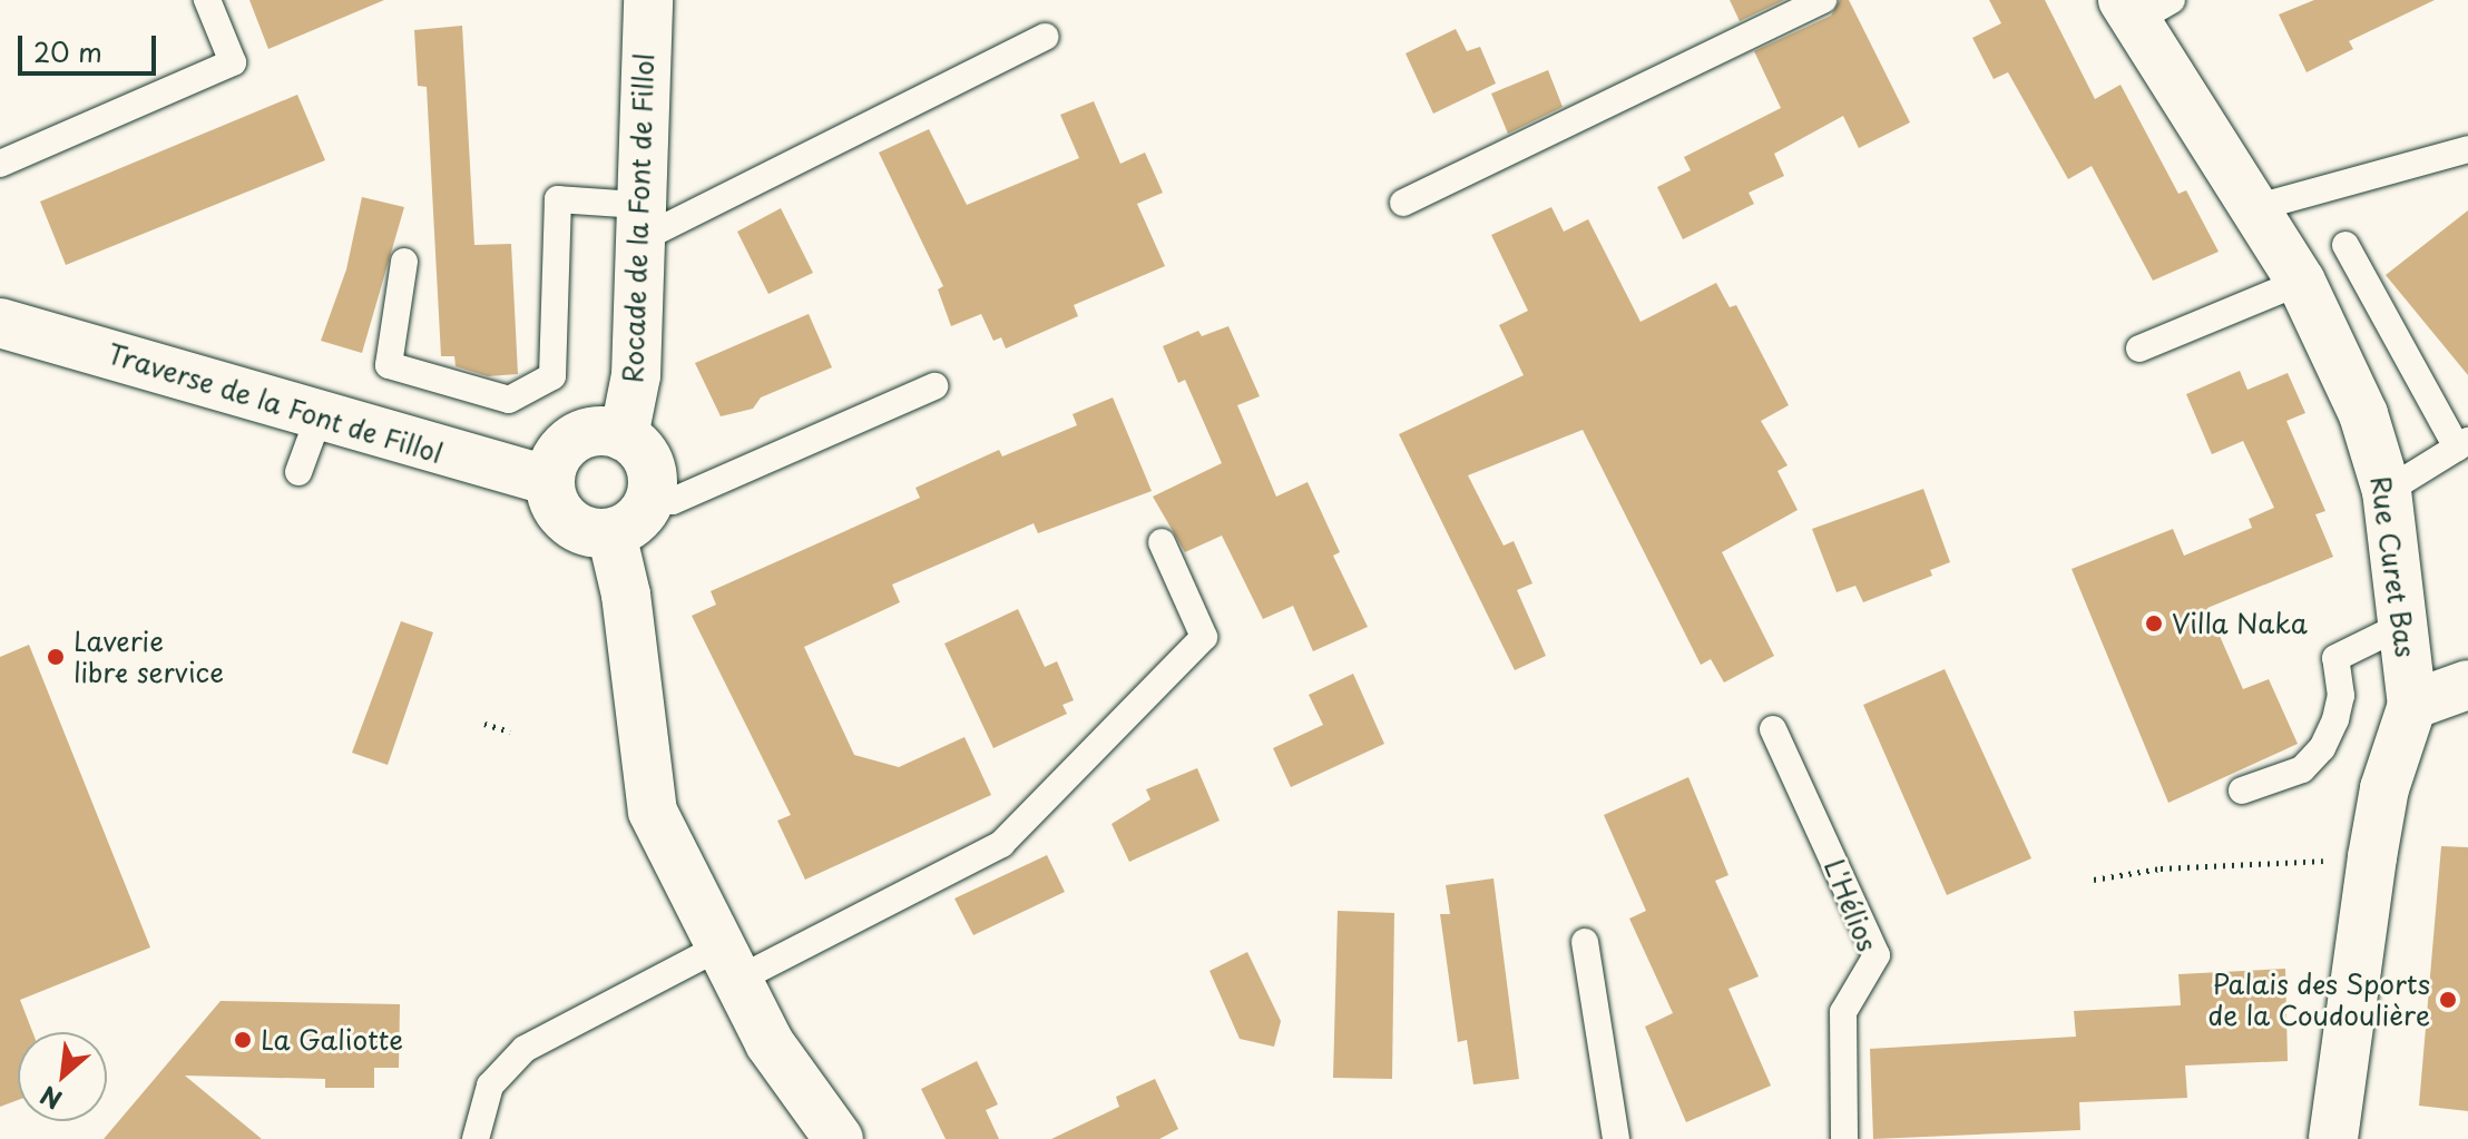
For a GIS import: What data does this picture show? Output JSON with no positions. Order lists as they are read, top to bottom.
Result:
{
  "streets": {
    "street": ["Rocade de la Font de Fillol", "Traverse de la Font de Fillol", "Rue Curet Bas"],
    "lane": ["L'Hélios"]
  },
  "crossings": [
    ["Rocade de la Font de Fillol", "Traverse de la Font de Fillol"]
  ],
  "places": [
    "Villa Naka",
    "Laverie libre service",
    "Palais des Sports de la Coudoulière",
    "La Galiotte"
  ],
  "scale_bar": "20 m",
  "north": "bottom left"
}
